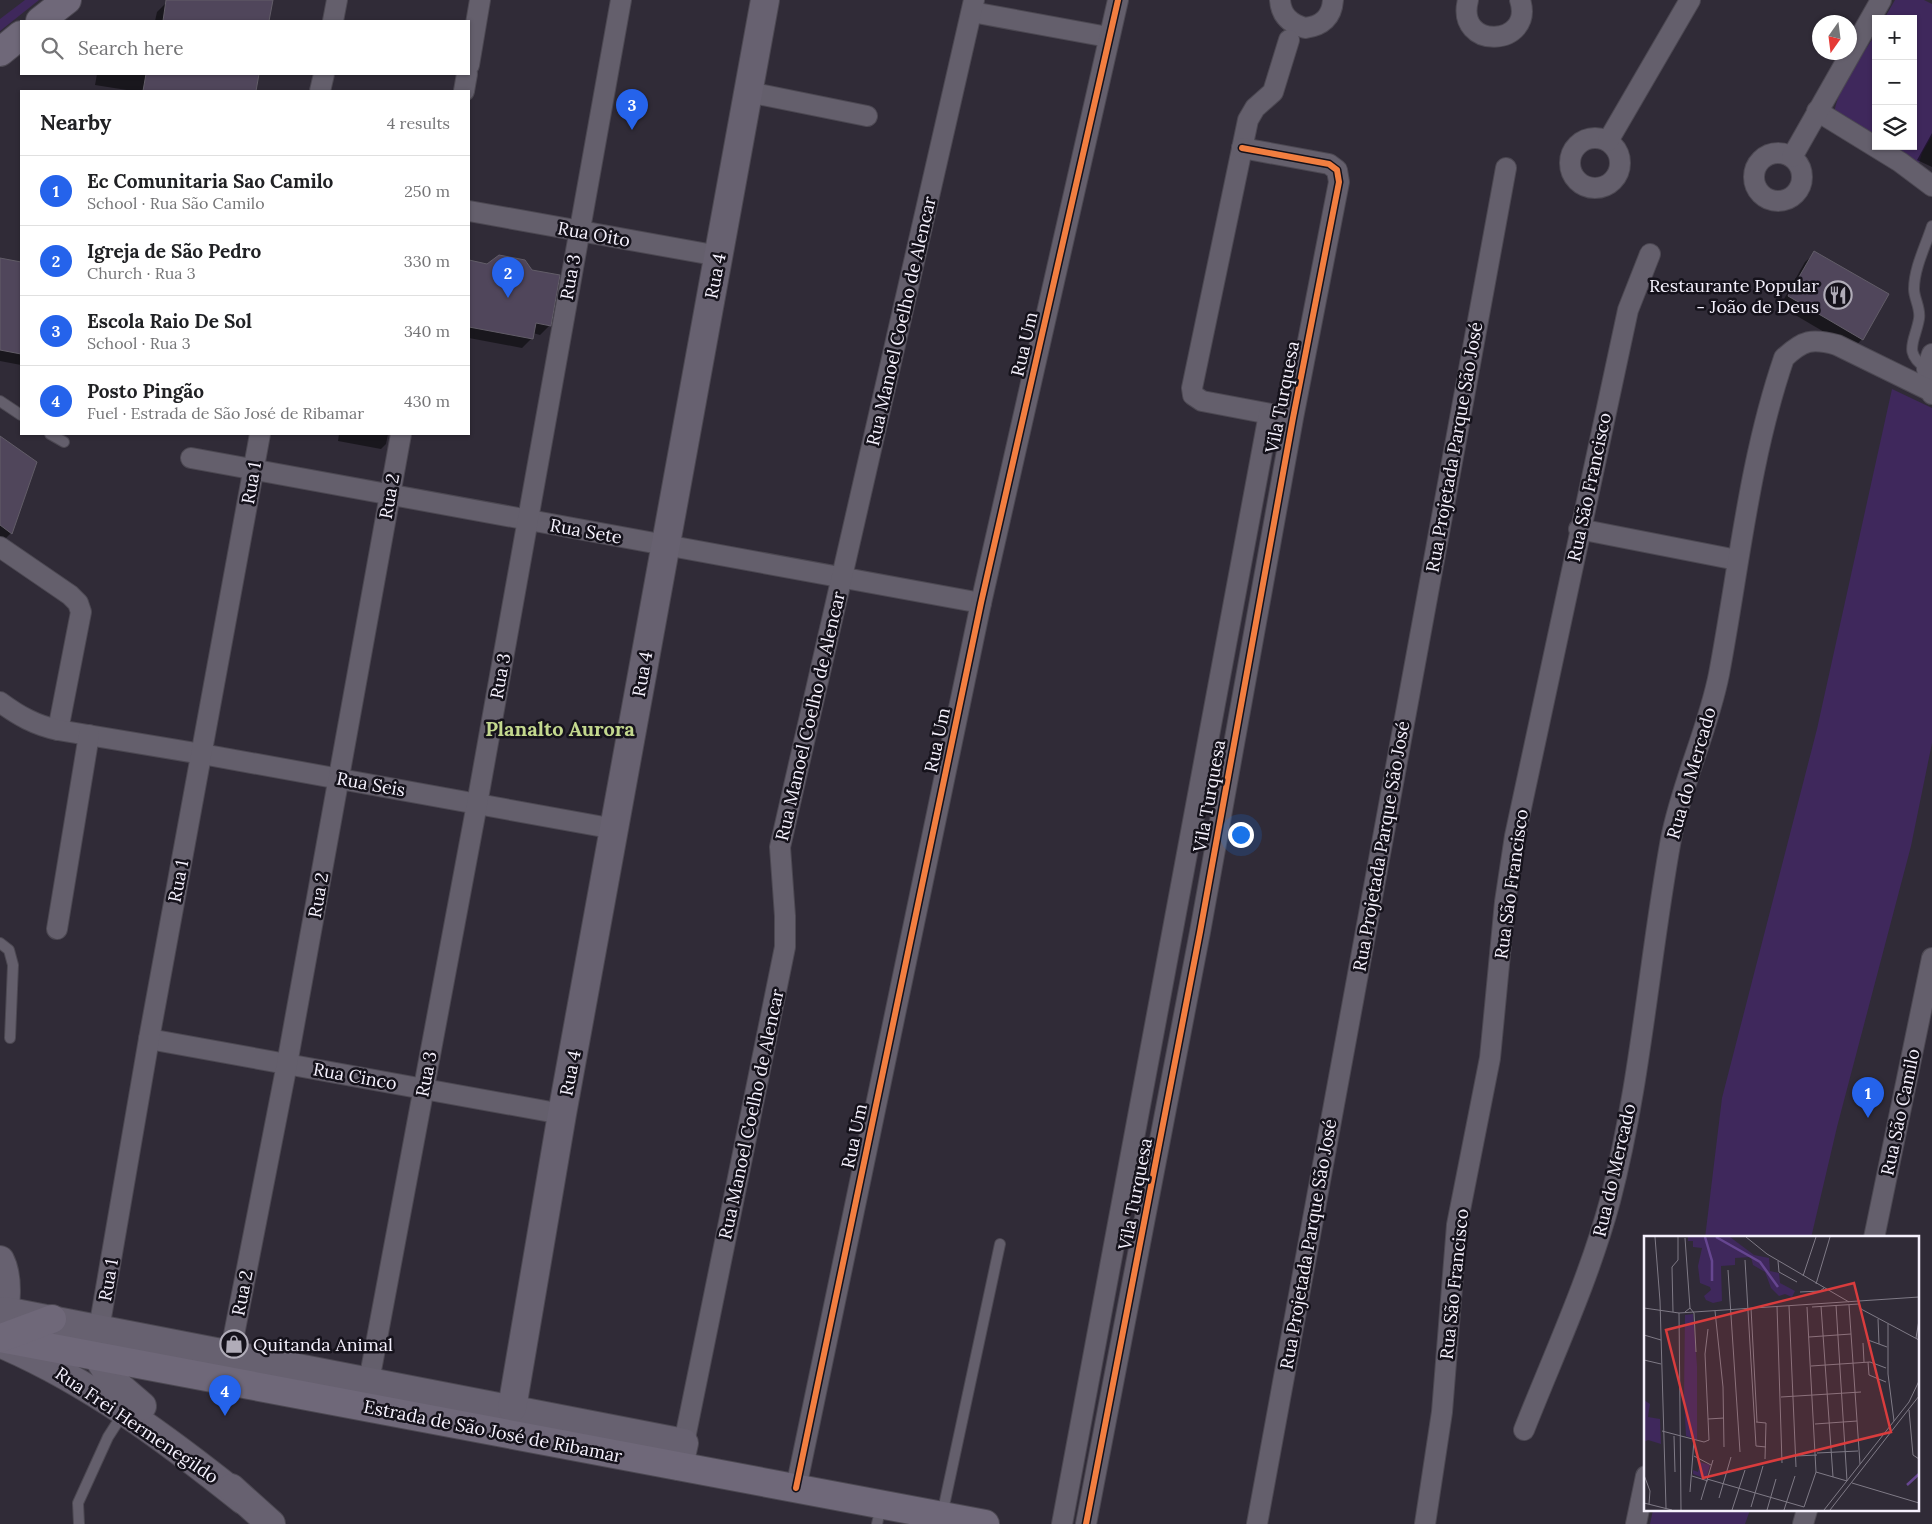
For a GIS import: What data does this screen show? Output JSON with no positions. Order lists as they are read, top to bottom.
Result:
{
  "streets": {
    "main road": ["Estrada de São José de Ribamar"],
    "street": [
      "Rua Oito",
      "Rua 4",
      "Rua 3",
      "Rua Manoel Coelho de Alencar",
      "Rua Um",
      "Vila Turquesa",
      "Rua Projetada Parque São José",
      "Rua 1",
      "Rua São Francisco",
      "Rua 2",
      "Rua Sete",
      "Rua do Mercado",
      "Rua Seis",
      "Rua Cinco",
      "Rua São Camilo",
      "Rua Frei Hermenegildo"
    ]
  },
  "crossings": [
    ["Rua Oito", "Rua 4"],
    ["Rua Oito", "Rua 3"],
    ["Rua 4", "Rua Sete"],
    ["Rua 4", "Rua Seis"],
    ["Rua 4", "Rua Cinco"],
    ["Rua 4", "Estrada de São José de Ribamar"],
    ["Rua 3", "Rua Sete"],
    ["Rua 3", "Rua Seis"],
    ["Rua 3", "Rua Cinco"],
    ["Rua 3", "Estrada de São José de Ribamar"],
    ["Rua Manoel Coelho de Alencar", "Rua Sete"],
    ["Rua Manoel Coelho de Alencar", "Estrada de São José de Ribamar"],
    ["Rua Um", "Rua Sete"],
    ["Rua Um", "Estrada de São José de Ribamar"],
    ["Rua 1", "Rua Sete"],
    ["Rua 1", "Rua Seis"],
    ["Rua 1", "Rua Cinco"],
    ["Rua 1", "Estrada de São José de Ribamar"],
    ["Rua 2", "Rua Sete"],
    ["Rua 2", "Rua Seis"],
    ["Rua 2", "Rua Cinco"],
    ["Rua 2", "Estrada de São José de Ribamar"],
    ["Rua Frei Hermenegildo", "Estrada de São José de Ribamar"]
  ],
  "districts": ["Planalto Aurora"],
  "places": {
    "restaurant": ["Restaurante Popular - João de Deus"],
    "shop": ["Quitanda Animal"]
  },
  "north": "bottom",
  "page": {
    "map_buttons": ["+", "−"],
    "search": "Search here",
    "pins": [
      "3",
      "2",
      "1",
      "4"
    ],
    "heading": ["Nearby", "4 results"],
    "list": [
      {
        "mark": "1",
        "name": "Ec Comunitaria Sao Camilo",
        "note": "School · Rua São Camilo",
        "value": "250 m"
      },
      {
        "mark": "2",
        "name": "Igreja de São Pedro",
        "note": "Church · Rua 3",
        "value": "330 m"
      },
      {
        "mark": "3",
        "name": "Escola Raio De Sol",
        "note": "School · Rua 3",
        "value": "340 m"
      },
      {
        "mark": "4",
        "name": "Posto Pingão",
        "note": "Fuel · Estrada de São José de Ribamar",
        "value": "430 m"
      }
    ]
  }
}
